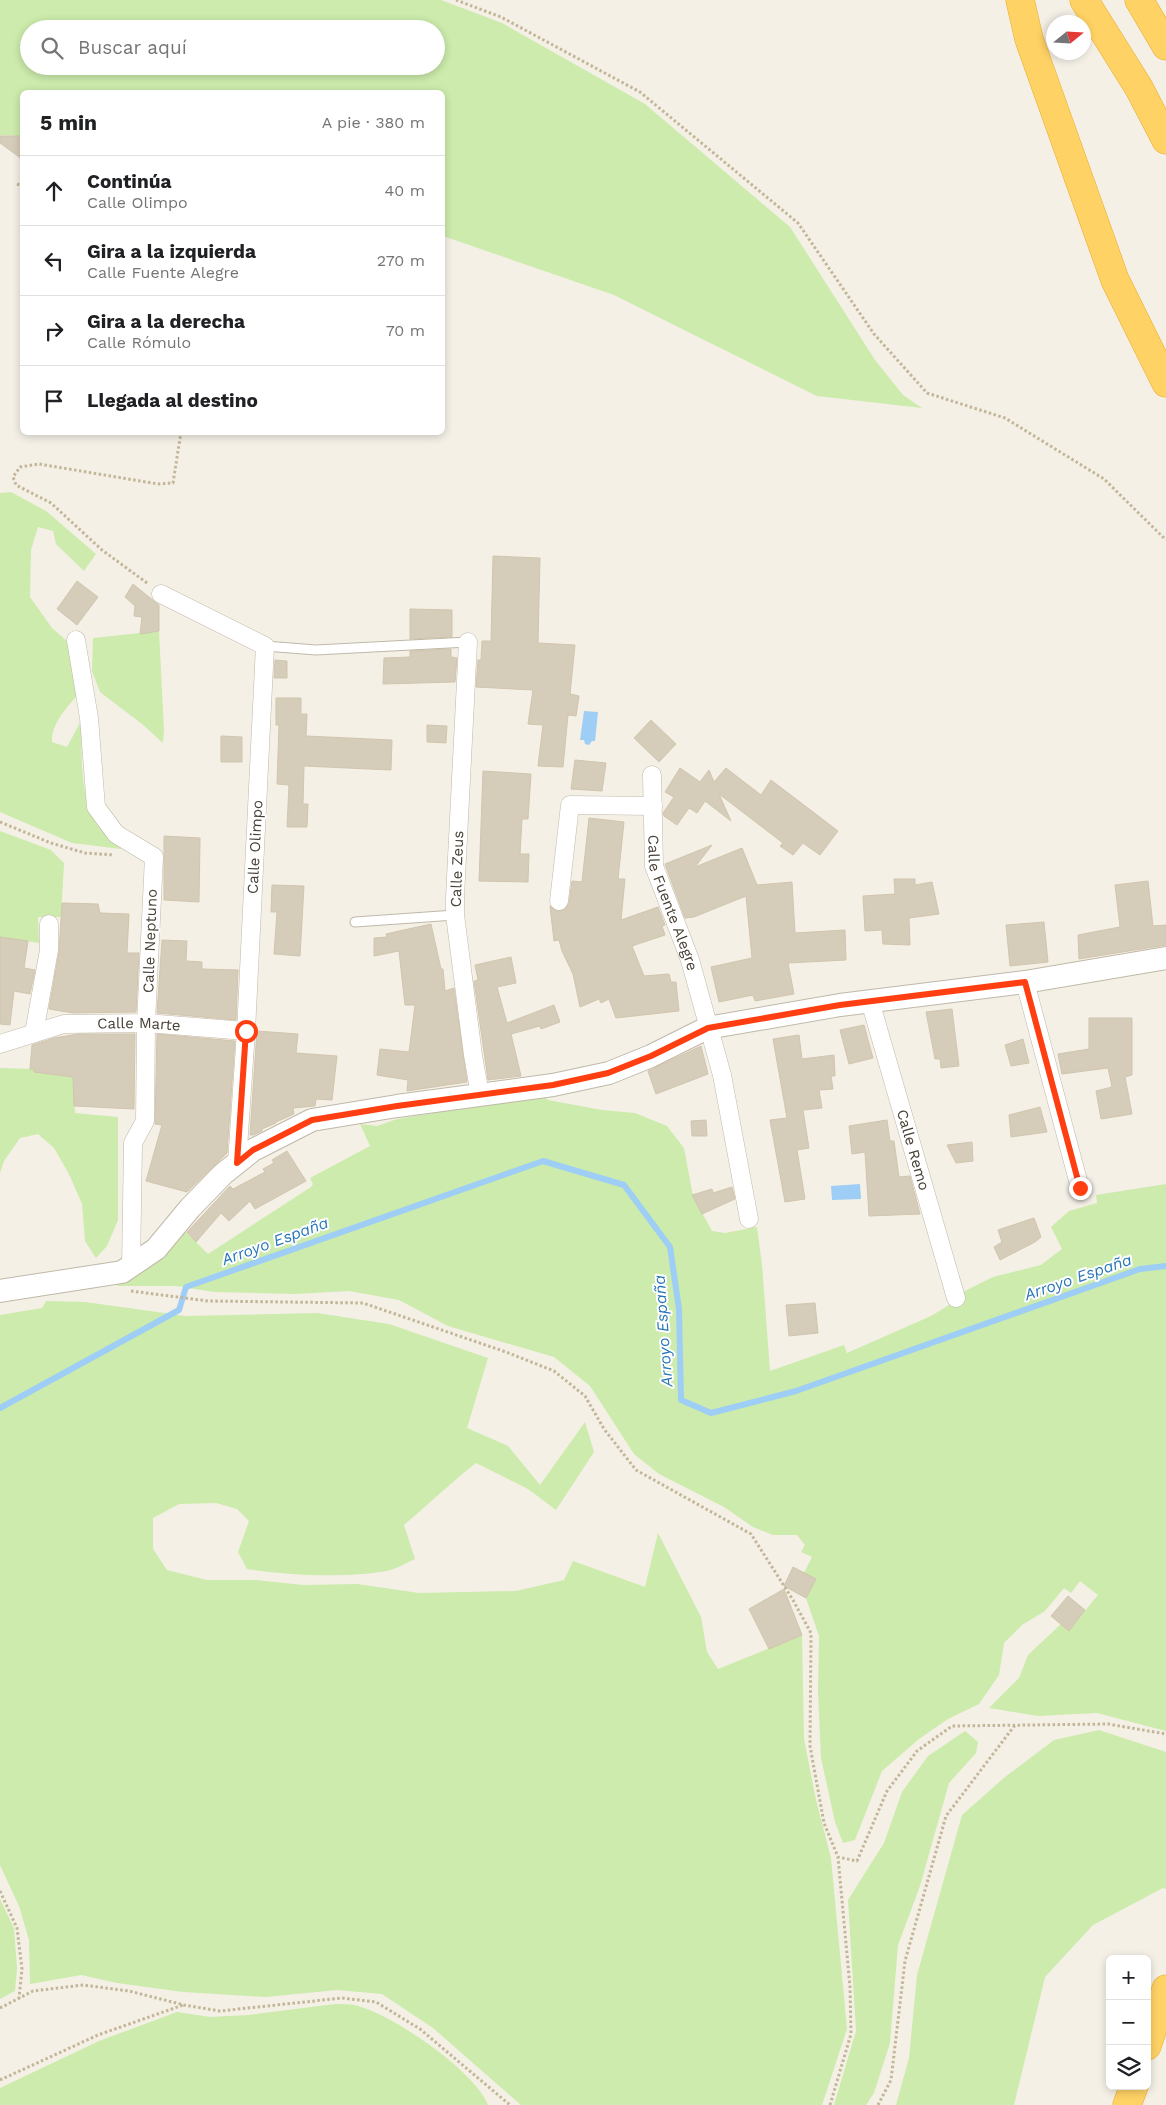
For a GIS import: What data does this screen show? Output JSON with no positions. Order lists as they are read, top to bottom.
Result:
{
  "streets": {
    "street": [
      "Calle Olimpo",
      "Calle Zeus",
      "Calle Fuente Alegre",
      "Calle Neptuno",
      "Calle Marte",
      "Calle Remo"
    ]
  },
  "crossings": [
    ["Calle Olimpo", "Calle Marte"],
    ["Calle Neptuno", "Calle Marte"]
  ],
  "water": ["Arroyo España"],
  "north": "right",
  "page": {
    "search": "Buscar aquí",
    "heading": ["5 min", "A pie · 380 m"],
    "list": [
      ["Continúa", "Calle Olimpo", "40 m"],
      ["Gira a la izquierda", "Calle Fuente Alegre", "270 m"],
      ["Gira a la derecha", "Calle Rómulo", "70 m"],
      "Llegada al destino"
    ],
    "map_buttons": ["+", "−"]
  }
}
